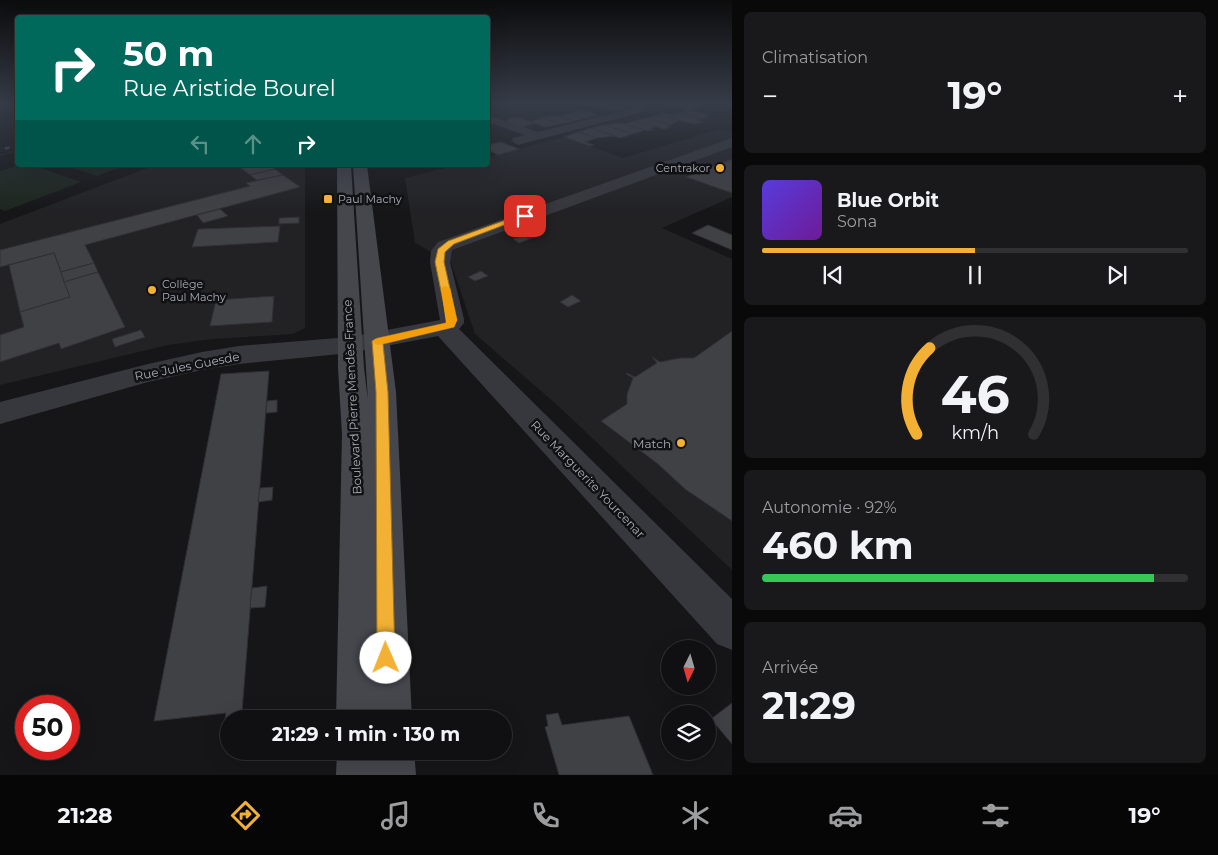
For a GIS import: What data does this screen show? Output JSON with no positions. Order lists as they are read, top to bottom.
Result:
{
  "streets": {
    "main road": ["Boulevard Pierre Mendès France"],
    "street": ["Rue Jules Guesde", "Rue Marguerite Yourcenar"]
  },
  "crossings": [
    ["Rue Jules Guesde", "Boulevard Pierre Mendès France"],
    ["Rue Jules Guesde", "Rue Marguerite Yourcenar"]
  ],
  "places": {
    "other": ["Centrakor", "Collège Paul Machy", "Match"],
    "transit": ["Paul Machy"]
  },
  "north": "bottom",
  "page": {
    "tile": [
      "Climatisation",
      ["Autonomie · 92%", "460 km"],
      ["Arrivée", "21:29"]
    ],
    "turn": ["50 m", "Rue Aristide Bourel"],
    "heat": ["−", "19°", "+"],
    "song": ["Blue Orbit", "Sona"],
    "limit": "50",
    "trip": "21:29 · 1 min · 130 m",
    "tabs": ["21:28", "19°"],
    "gauge": ["46", "km/h"]
  }
}
